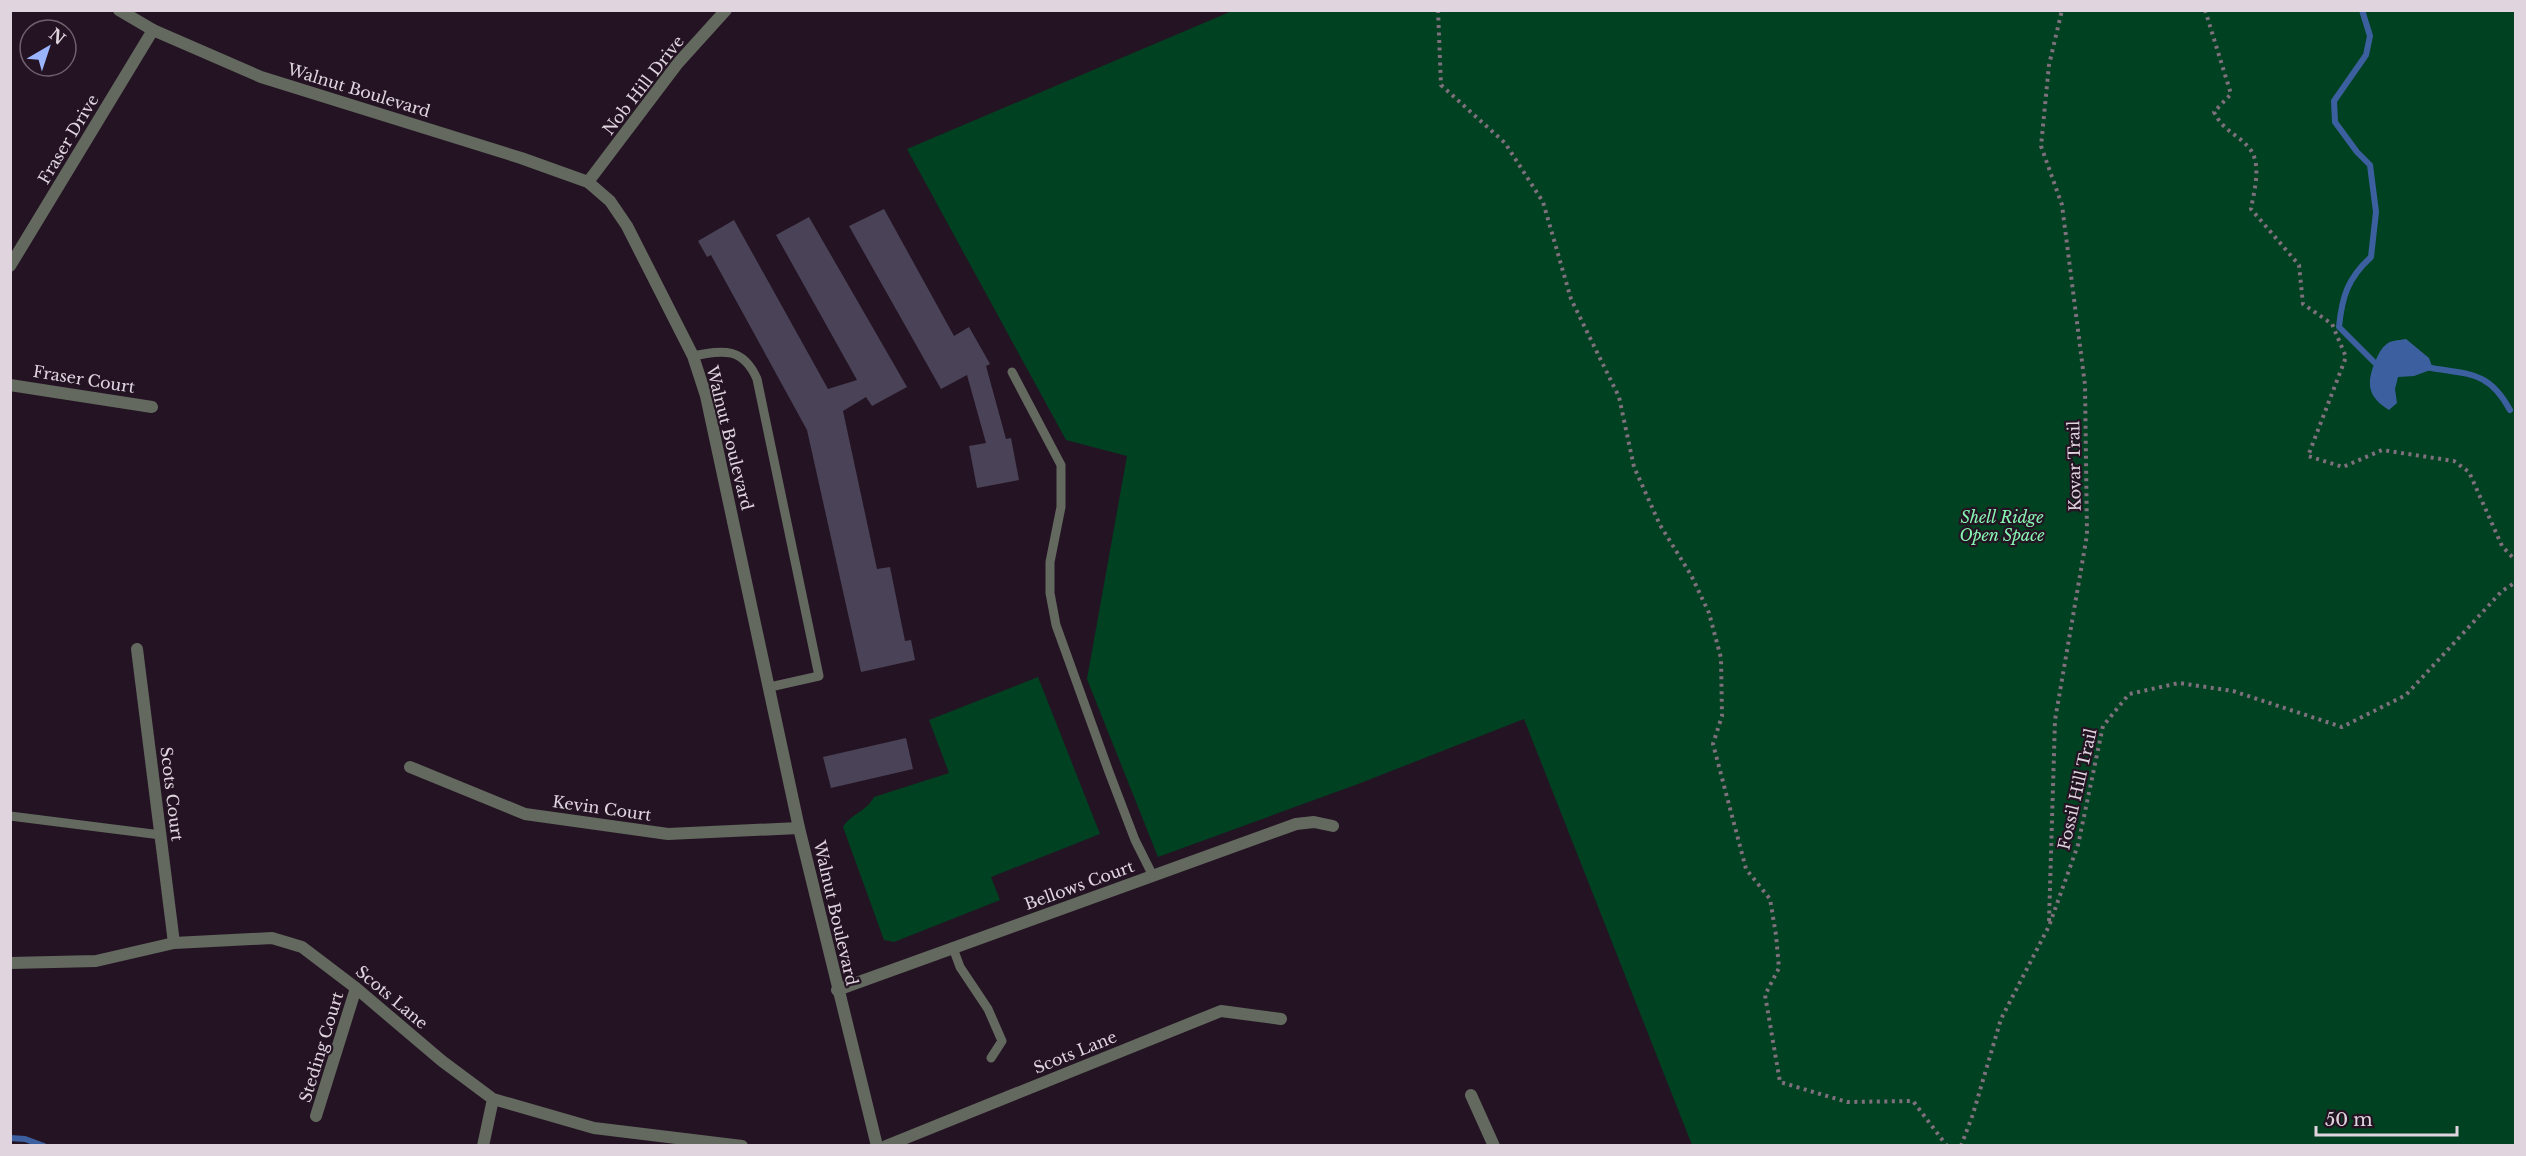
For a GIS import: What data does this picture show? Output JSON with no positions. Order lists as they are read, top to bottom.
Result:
{
  "streets": {
    "street": [
      "Nob Hill Drive",
      "Walnut Boulevard",
      "Fraser Drive",
      "Fraser Court",
      "Scots Court",
      "Kevin Court",
      "Bellows Court",
      "Scots Lane",
      "Steding Court"
    ],
    "path": ["Kovar Trail", "Fossil Hill Trail"]
  },
  "crossings": [
    ["Nob Hill Drive", "Walnut Boulevard"],
    ["Walnut Boulevard", "Fraser Drive"],
    ["Walnut Boulevard", "Kevin Court"],
    ["Walnut Boulevard", "Bellows Court"],
    ["Kovar Trail", "Fossil Hill Trail"],
    ["Scots Court", "Scots Lane"],
    ["Scots Lane", "Steding Court"]
  ],
  "parks": ["Shell Ridge Open Space"],
  "scale_bar": "50 m",
  "north": "top right"
}
